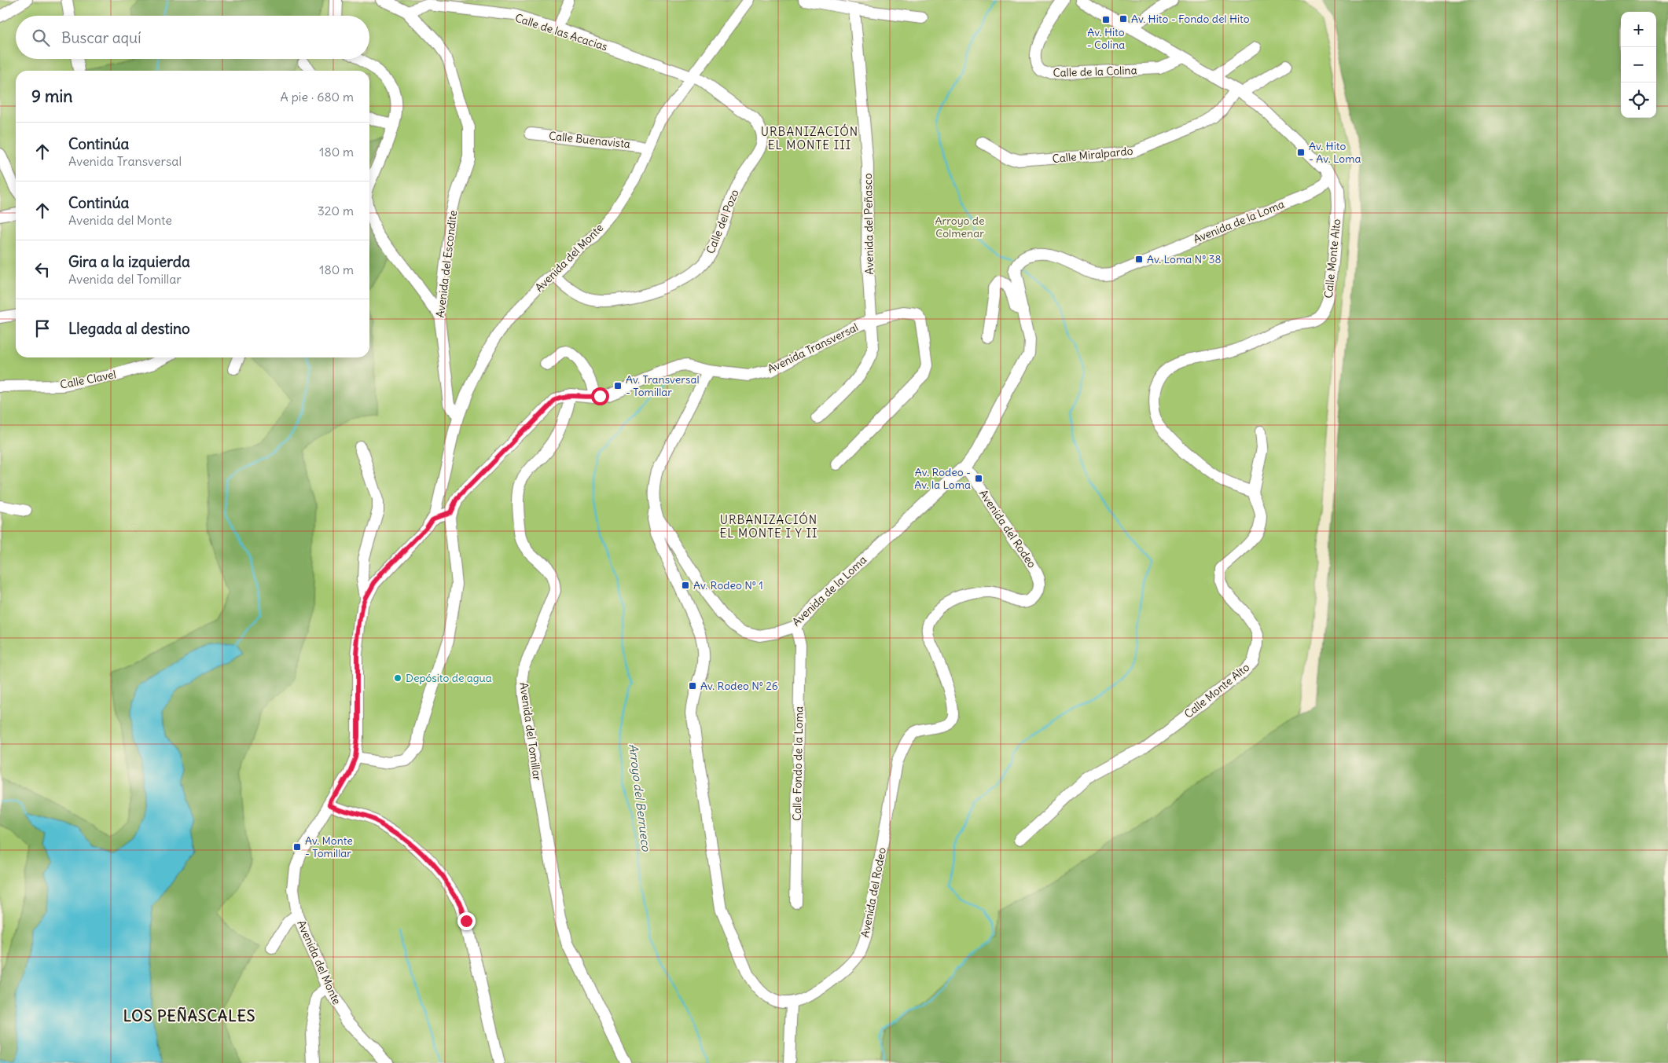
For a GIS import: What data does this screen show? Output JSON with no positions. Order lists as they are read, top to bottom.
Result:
{
  "streets": {
    "street": [
      "Calle de las Acacias",
      "Calle de la Colina",
      "Calle Buenavista",
      "Calle Miralpardo",
      "Calle del Pozo",
      "Avenida de la Loma",
      "Avenida del Peñasco",
      "Avenida del Monte",
      "Calle Monte Alto",
      "Avenida del Escondite",
      "Avenida Transversal",
      "Calle Clavel",
      "Avenida del Rodeo",
      "Avenida del Tomillar",
      "Calle Fondo de la Loma"
    ]
  },
  "crossings": [
    ["Calle de las Acacias", "Calle del Pozo"],
    ["Calle de las Acacias", "Avenida del Monte"],
    ["Calle de las Acacias", "Avenida del Escondite"],
    ["Calle Buenavista", "Avenida del Monte"],
    ["Calle Miralpardo", "Calle Monte Alto"],
    ["Calle del Pozo", "Avenida del Monte"],
    ["Avenida de la Loma", "Calle Monte Alto"],
    ["Avenida de la Loma", "Avenida Transversal"],
    ["Avenida de la Loma", "Avenida del Rodeo"],
    ["Avenida de la Loma", "Calle Fondo de la Loma"],
    ["Avenida del Peñasco", "Avenida Transversal"],
    ["Avenida del Monte", "Avenida del Escondite"],
    ["Avenida del Monte", "Avenida Transversal"],
    ["Avenida Transversal", "Avenida del Tomillar"]
  ],
  "districts": ["URBANIZACIÓN EL MONTE III", "URBANIZACIÓN EL MONTE I Y II", "LOS PEÑASCALES"],
  "water": ["Arroyo del Berrueco"],
  "parks": ["Arroyo de Colmenar"],
  "places": {
    "transit": [
      "Av. Hito - Fondo del Hito",
      "Av. Hito - Colina",
      "Av. Hito - Av. Loma",
      "Av. Loma Nº 38",
      "Av. Transversal - Tomillar",
      "Av. Rodeo - Av. la Loma",
      "Av. Rodeo Nº 1",
      "Av. Rodeo Nº 26",
      "Av. Monte - Tomillar"
    ],
    "other": ["Depósito de agua"]
  },
  "page": {
    "map_buttons": ["+", "−"],
    "search": "Buscar aquí",
    "heading": ["9 min", "A pie · 680 m"],
    "list": [
      ["Continúa", "Avenida Transversal", "180 m"],
      ["Continúa", "Avenida del Monte", "320 m"],
      ["Gira a la izquierda", "Avenida del Tomillar", "180 m"],
      "Llegada al destino"
    ]
  }
}
